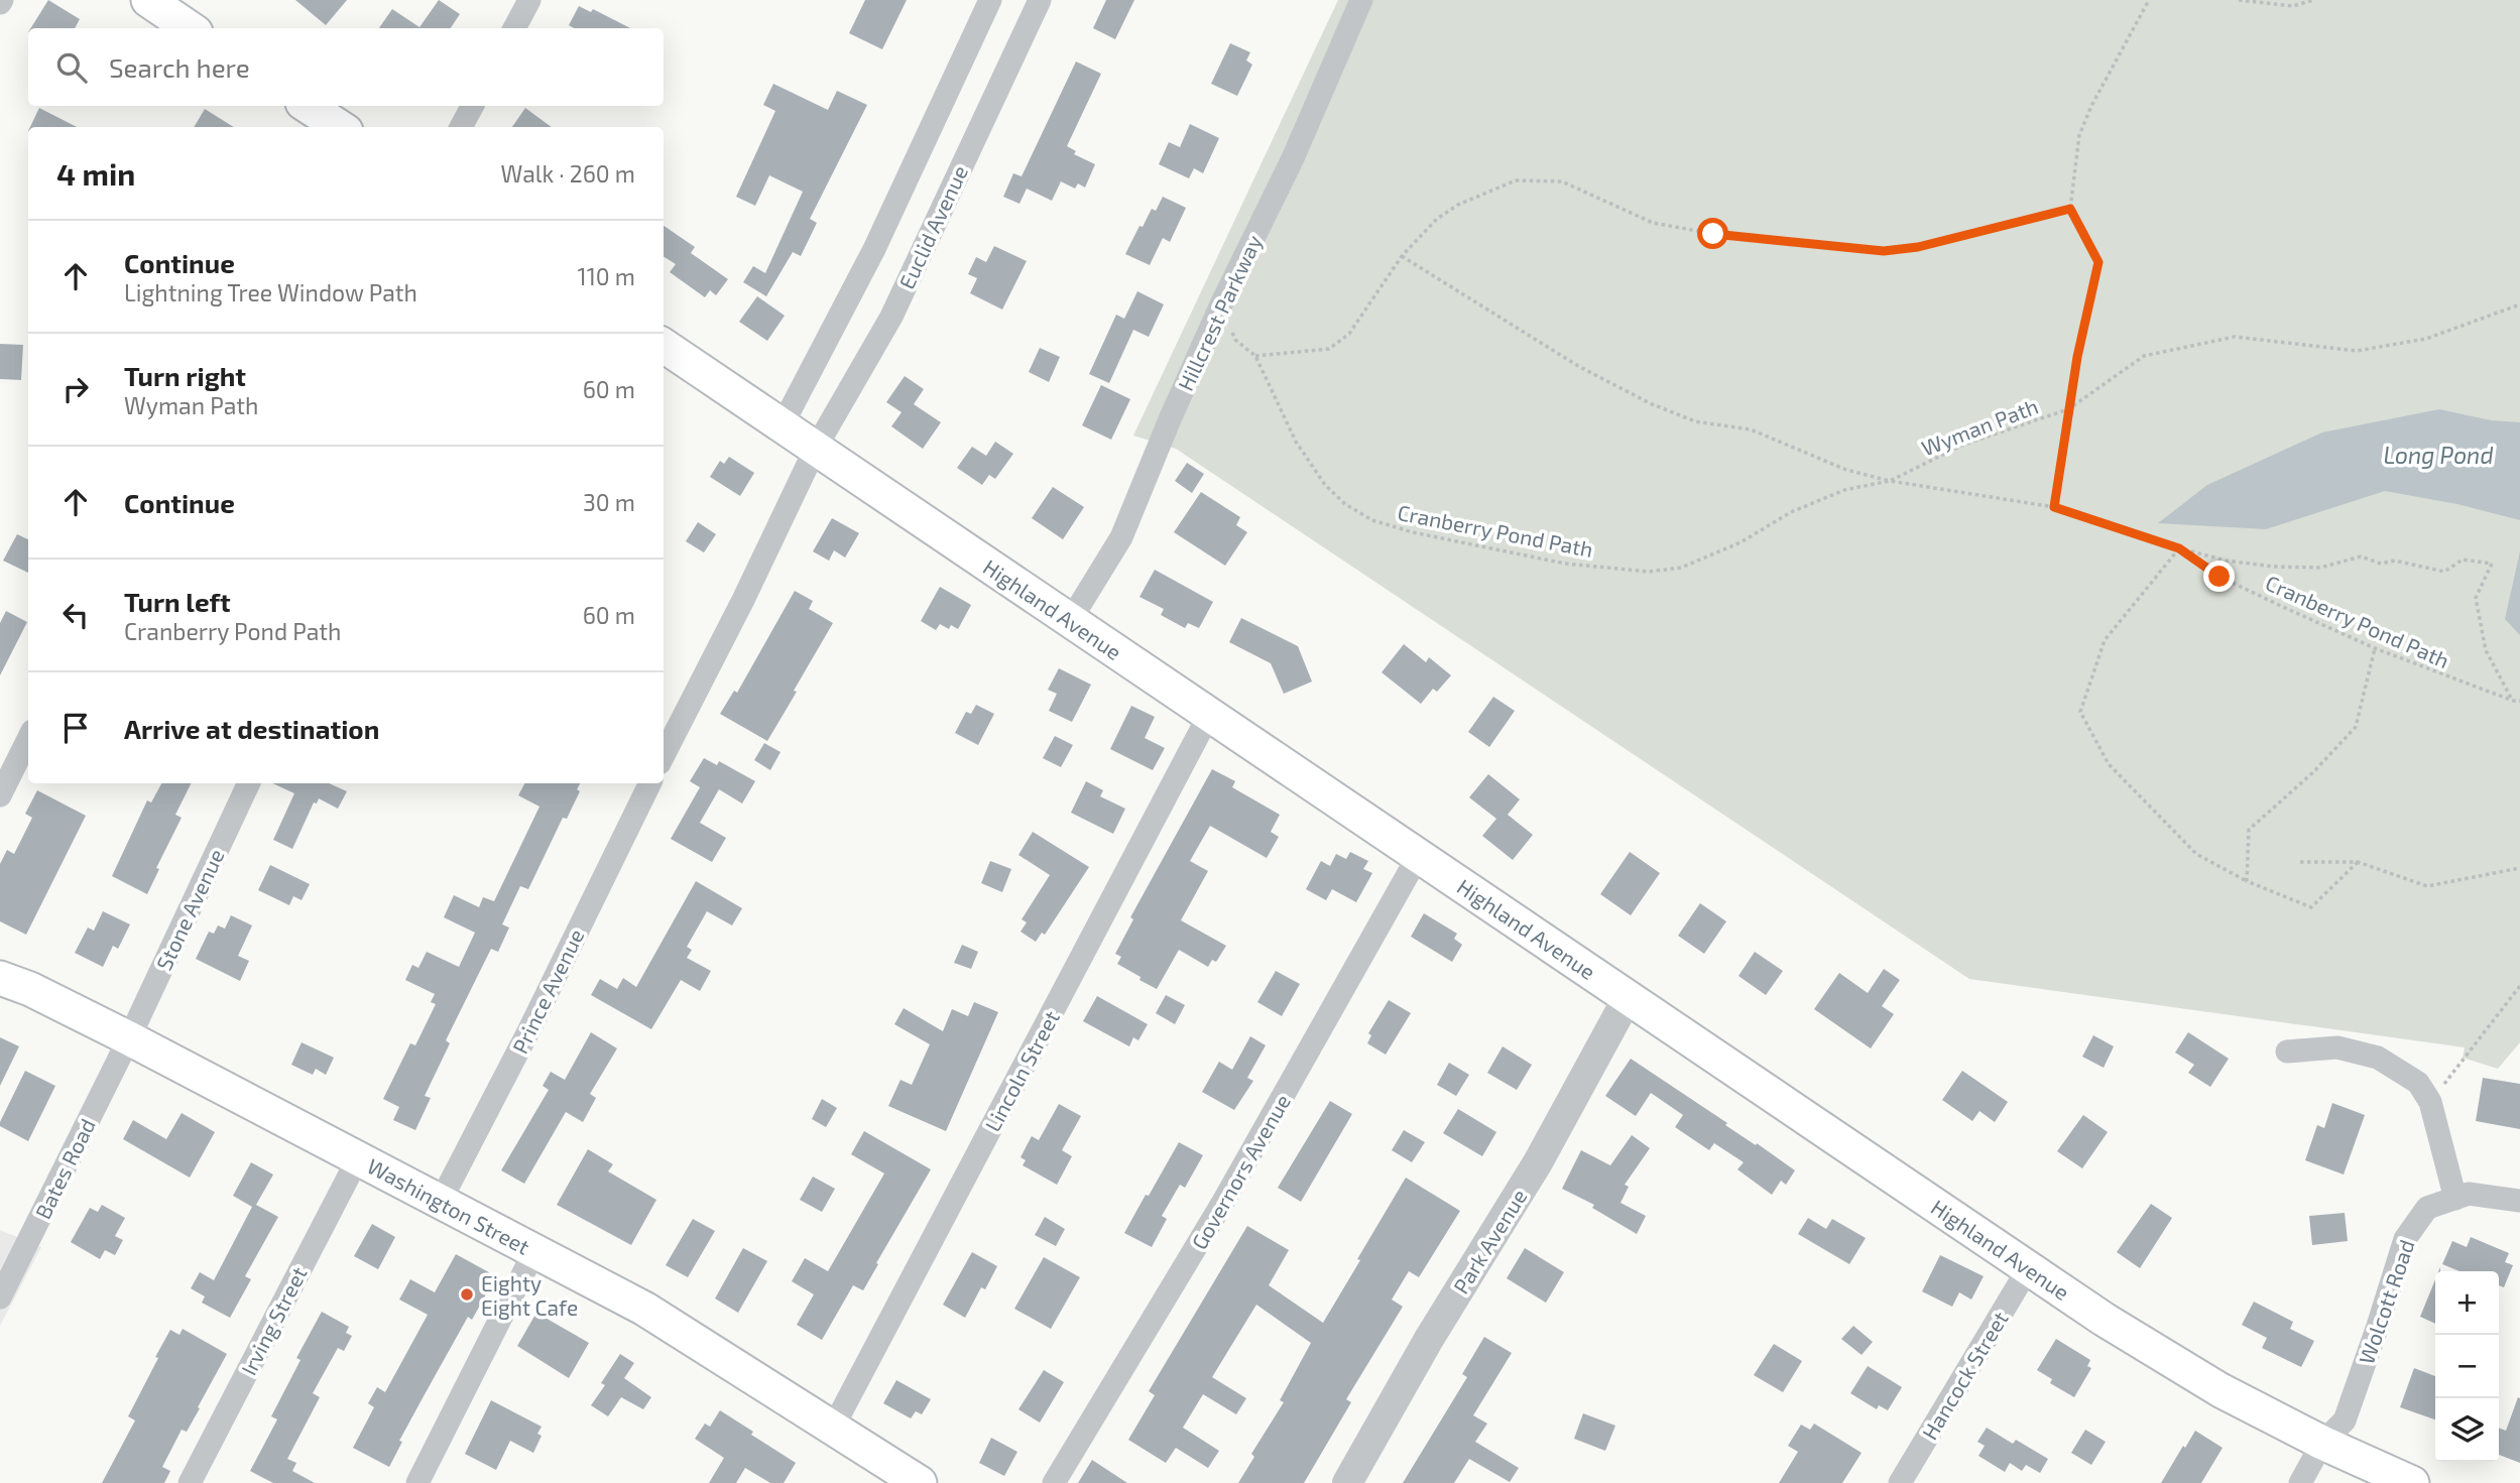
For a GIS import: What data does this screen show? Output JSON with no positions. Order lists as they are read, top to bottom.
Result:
{
  "streets": {
    "main road": ["Highland Avenue", "Washington Street"],
    "street": [
      "Euclid Avenue",
      "Hillcrest Parkway",
      "Stone Avenue",
      "Prince Avenue",
      "Lincoln Street",
      "Bates Road",
      "Governors Avenue",
      "Park Avenue",
      "Wolcott Road",
      "Irving Street",
      "Hancock Street"
    ],
    "path": ["Wyman Path", "Cranberry Pond Path"]
  },
  "crossings": [
    ["Euclid Avenue", "Highland Avenue"],
    ["Hillcrest Parkway", "Highland Avenue"],
    ["Wyman Path", "Cranberry Pond Path"],
    ["Highland Avenue", "Lincoln Street"],
    ["Highland Avenue", "Governors Avenue"],
    ["Highland Avenue", "Park Avenue"],
    ["Highland Avenue", "Wolcott Road"],
    ["Highland Avenue", "Hancock Street"],
    ["Stone Avenue", "Bates Road"],
    ["Stone Avenue", "Washington Street"],
    ["Prince Avenue", "Washington Street"],
    ["Lincoln Street", "Washington Street"],
    ["Bates Road", "Washington Street"],
    ["Washington Street", "Irving Street"]
  ],
  "water": ["Long Pond"],
  "places": ["Eighty Eight Cafe"],
  "page": {
    "search": "Search here",
    "heading": ["4 min", "Walk · 260 m"],
    "list": [
      ["Continue", "Lightning Tree Window Path", "110 m"],
      ["Turn right", "Wyman Path", "60 m"],
      ["Continue", "30 m"],
      ["Turn left", "Cranberry Pond Path", "60 m"],
      "Arrive at destination"
    ],
    "map_buttons": ["+", "−"]
  }
}
